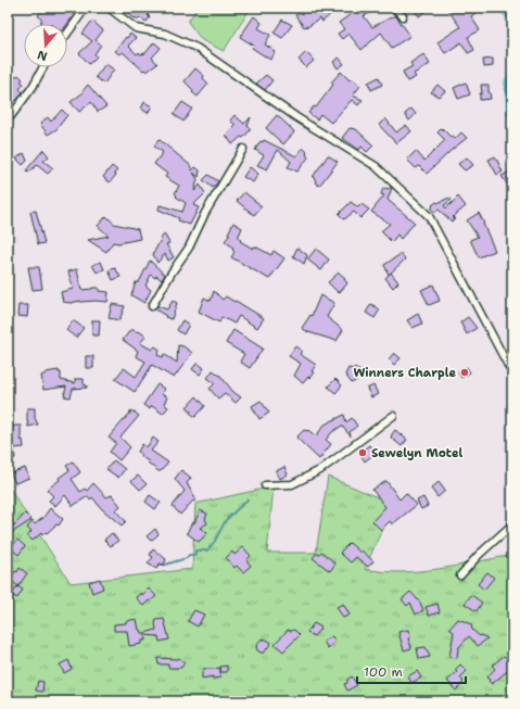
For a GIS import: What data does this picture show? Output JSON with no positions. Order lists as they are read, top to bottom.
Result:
{
  "places": ["Winners Charple", "Sewelyn Motel"],
  "scale_bar": "100 m",
  "north": "bottom"
}
